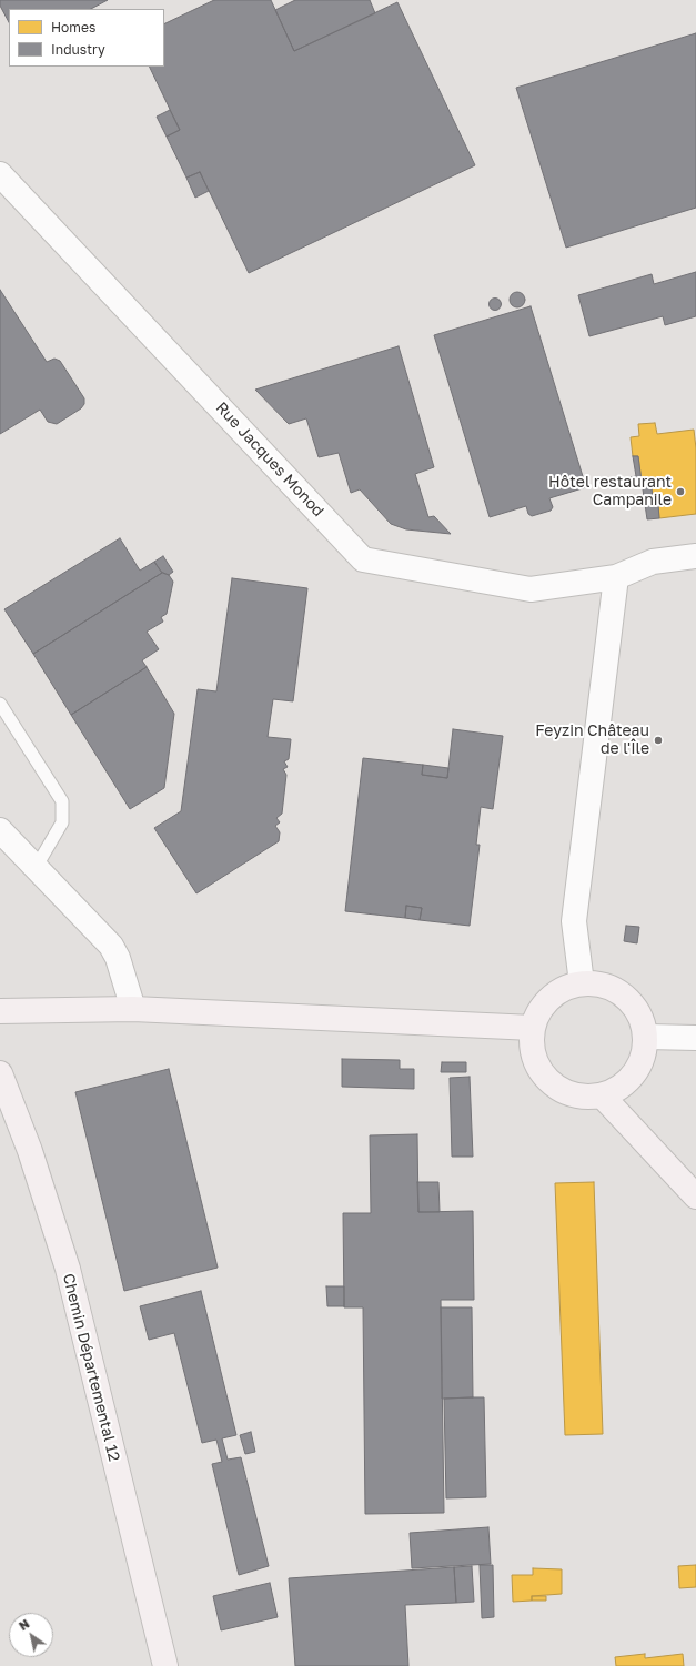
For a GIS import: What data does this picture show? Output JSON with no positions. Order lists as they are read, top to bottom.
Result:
{
  "streets": {
    "street": ["Rue Jacques Monod", "Chemin Départemental 12"]
  },
  "places": ["Hôtel restaurant Campanile", "Feyzin Château de l'Île"],
  "legend": ["Homes", "Industry"],
  "north": "top left"
}
